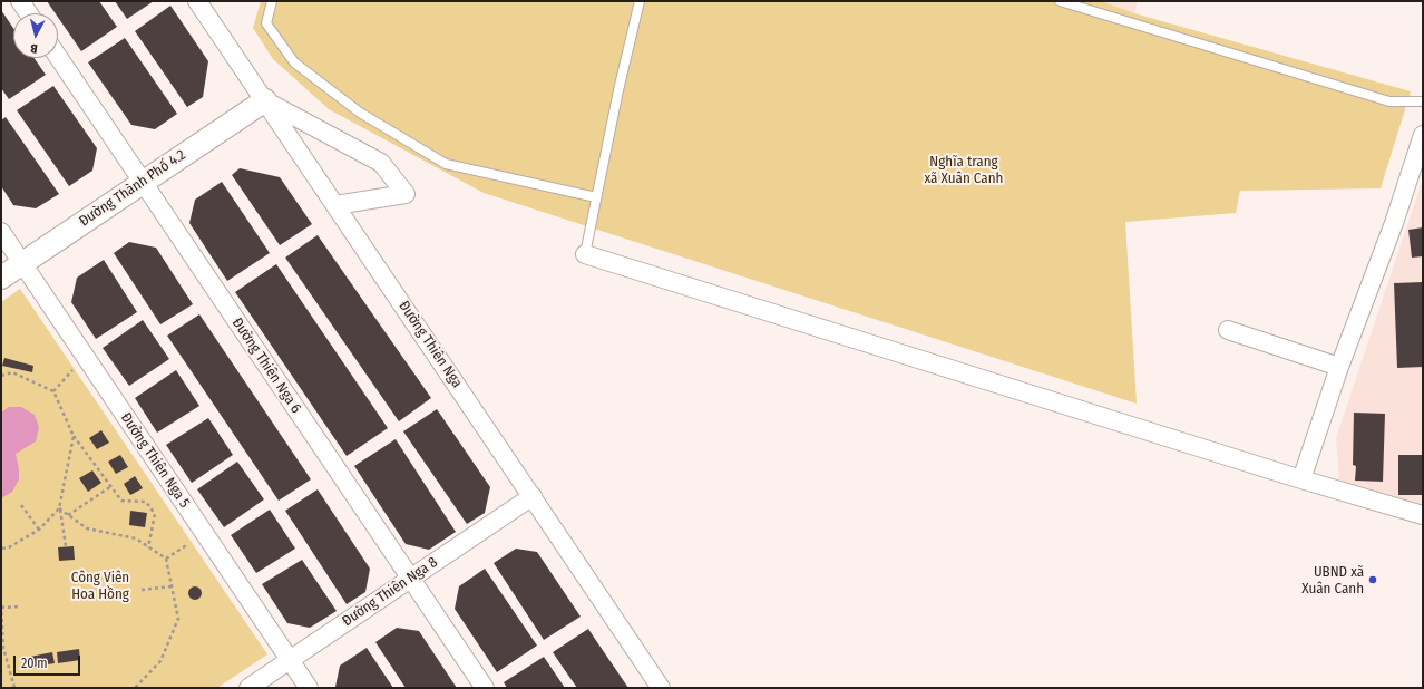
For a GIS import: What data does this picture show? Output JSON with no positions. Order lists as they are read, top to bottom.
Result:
{
  "streets": {
    "street": [
      "Đường Thành Phố 4.2",
      "Đường Thiên Nga",
      "Đường Thiên Nga 6",
      "Đường Thiên Nga 5",
      "Đường Thiên Nga 8"
    ]
  },
  "crossings": [
    ["Đường Thành Phố 4.2", "Đường Thiên Nga"],
    ["Đường Thành Phố 4.2", "Đường Thiên Nga 6"],
    ["Đường Thành Phố 4.2", "Đường Thiên Nga 5"],
    ["Đường Thiên Nga", "Đường Thiên Nga 8"],
    ["Đường Thiên Nga 6", "Đường Thiên Nga 8"],
    ["Đường Thiên Nga 5", "Đường Thiên Nga 8"]
  ],
  "parks": ["Nghĩa trang xã Xuân Canh", "Công Viên Hoa Hồng"],
  "places": ["UBND xã Xuân Canh"],
  "scale_bar": "20 m",
  "north": "bottom"
}
